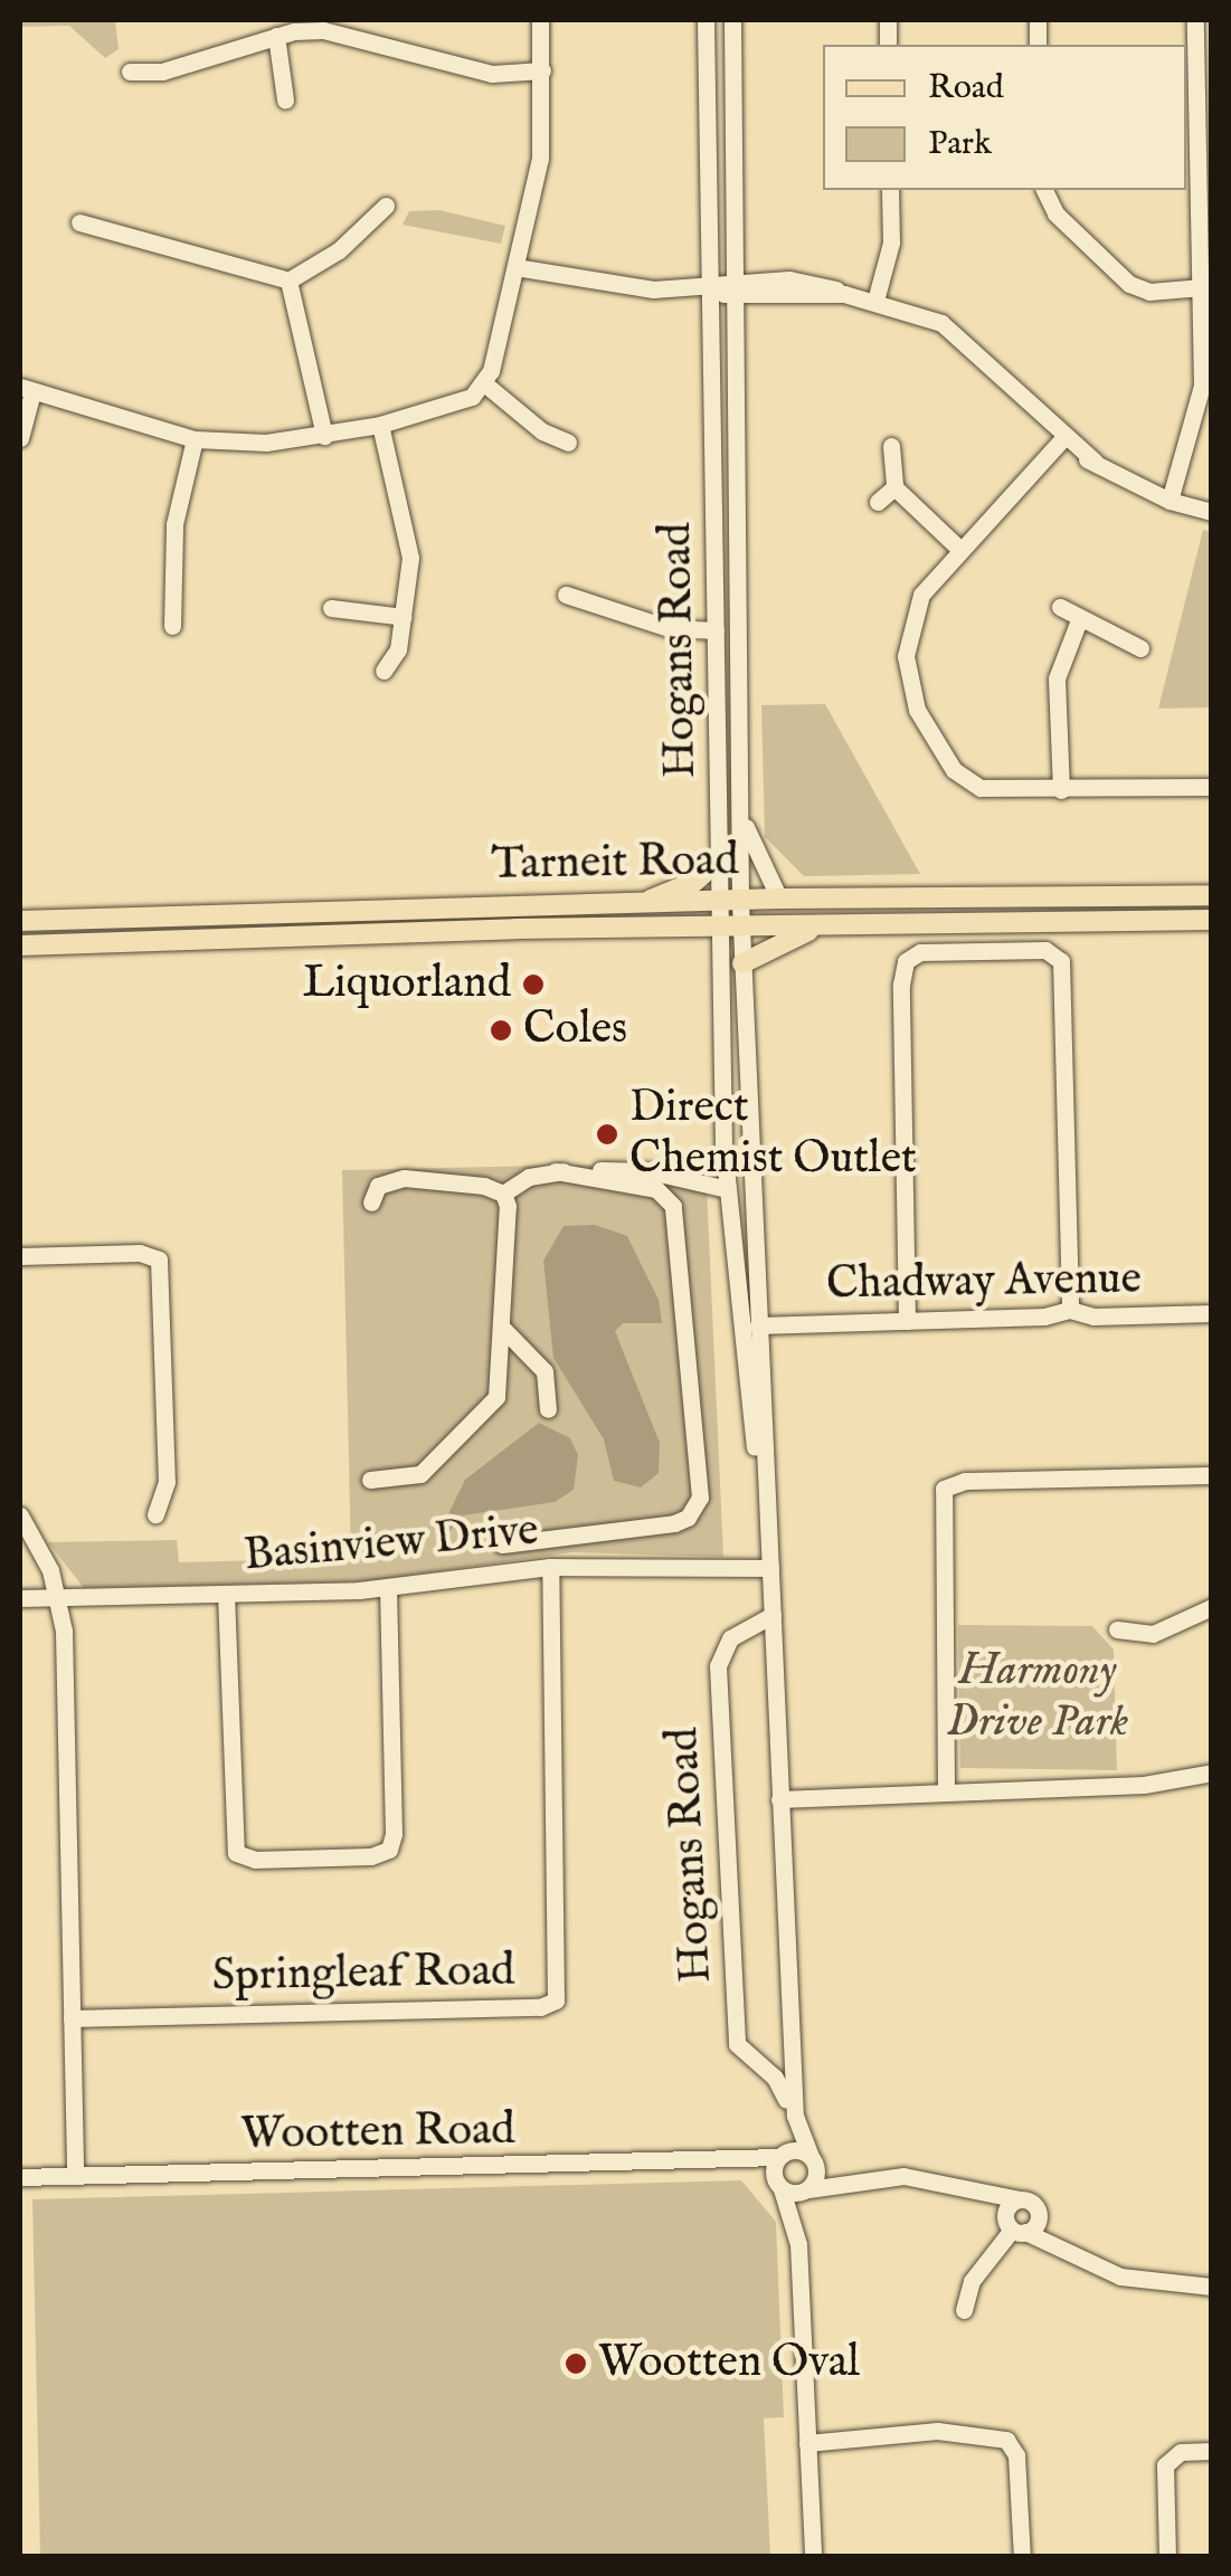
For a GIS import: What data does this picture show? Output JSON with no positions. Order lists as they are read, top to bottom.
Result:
{
  "streets": {
    "main road": ["Tarneit Road"],
    "street": [
      "Hogans Road",
      "Chadway Avenue",
      "Basinview Drive",
      "Springleaf Road",
      "Wootten Road"
    ]
  },
  "crossings": [
    ["Hogans Road", "Tarneit Road"],
    ["Hogans Road", "Chadway Avenue"],
    ["Hogans Road", "Basinview Drive"],
    ["Hogans Road", "Wootten Road"],
    ["Basinview Drive", "Springleaf Road"]
  ],
  "parks": ["Harmony Drive Park"],
  "places": [
    "Liquorland",
    "Coles",
    "Direct Chemist Outlet",
    "Wootten Oval"
  ],
  "legend": ["Road", "Park"]
}
